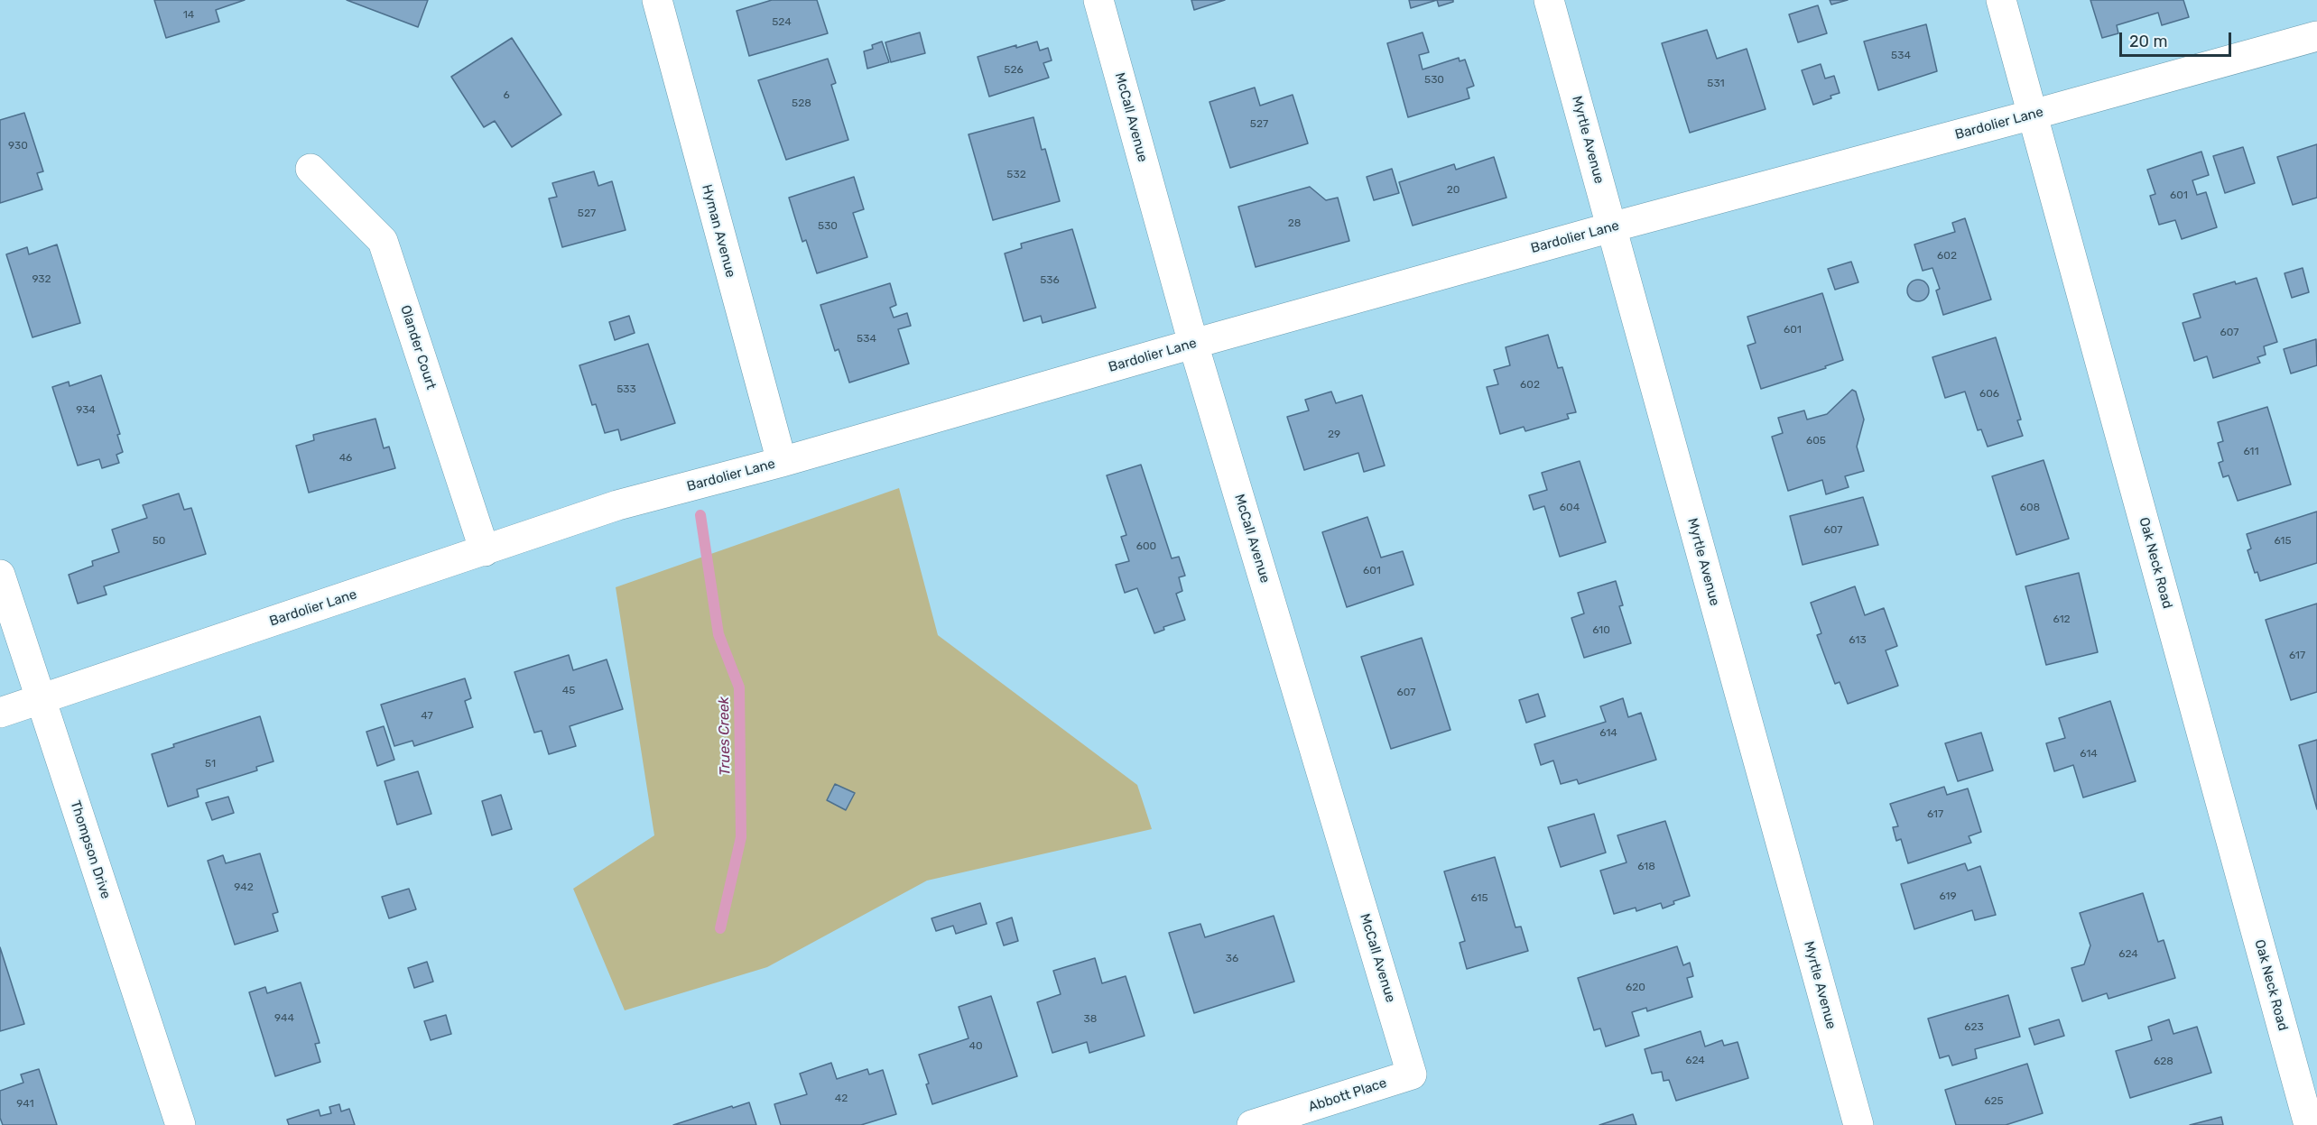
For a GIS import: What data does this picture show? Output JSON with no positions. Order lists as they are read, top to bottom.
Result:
{
  "streets": {
    "street": [
      "McCall Avenue",
      "Bardolier Lane",
      "Myrtle Avenue",
      "Hyman Avenue",
      "Olander Court",
      "Oak Neck Road",
      "Thompson Drive",
      "Abbott Place"
    ]
  },
  "crossings": [
    ["McCall Avenue", "Bardolier Lane"],
    ["McCall Avenue", "Abbott Place"],
    ["Bardolier Lane", "Myrtle Avenue"],
    ["Bardolier Lane", "Hyman Avenue"],
    ["Bardolier Lane", "Olander Court"],
    ["Bardolier Lane", "Oak Neck Road"],
    ["Bardolier Lane", "Thompson Drive"]
  ],
  "water": ["Trues Creek"],
  "house_numbers": [
    "14",
    "524",
    "534",
    "526",
    "530",
    "531",
    "6",
    "528",
    "527",
    "930",
    "532",
    "20",
    "601",
    "527",
    "28",
    "530",
    "602",
    "932",
    "536",
    "601",
    "607",
    "534",
    "602",
    "533",
    "606",
    "934",
    "29",
    "605",
    "611",
    "46",
    "604",
    "608",
    "607",
    "50",
    "615",
    "600",
    "601",
    "612",
    "610",
    "613",
    "617",
    "45",
    "607",
    "47",
    "614",
    "614",
    "51",
    "617",
    "618",
    "942",
    "619",
    "615",
    "624",
    "36",
    "620",
    "944",
    "38",
    "623",
    "40",
    "624",
    "628",
    "42",
    "625",
    "941"
  ],
  "scale_bar": "20 m"
}
